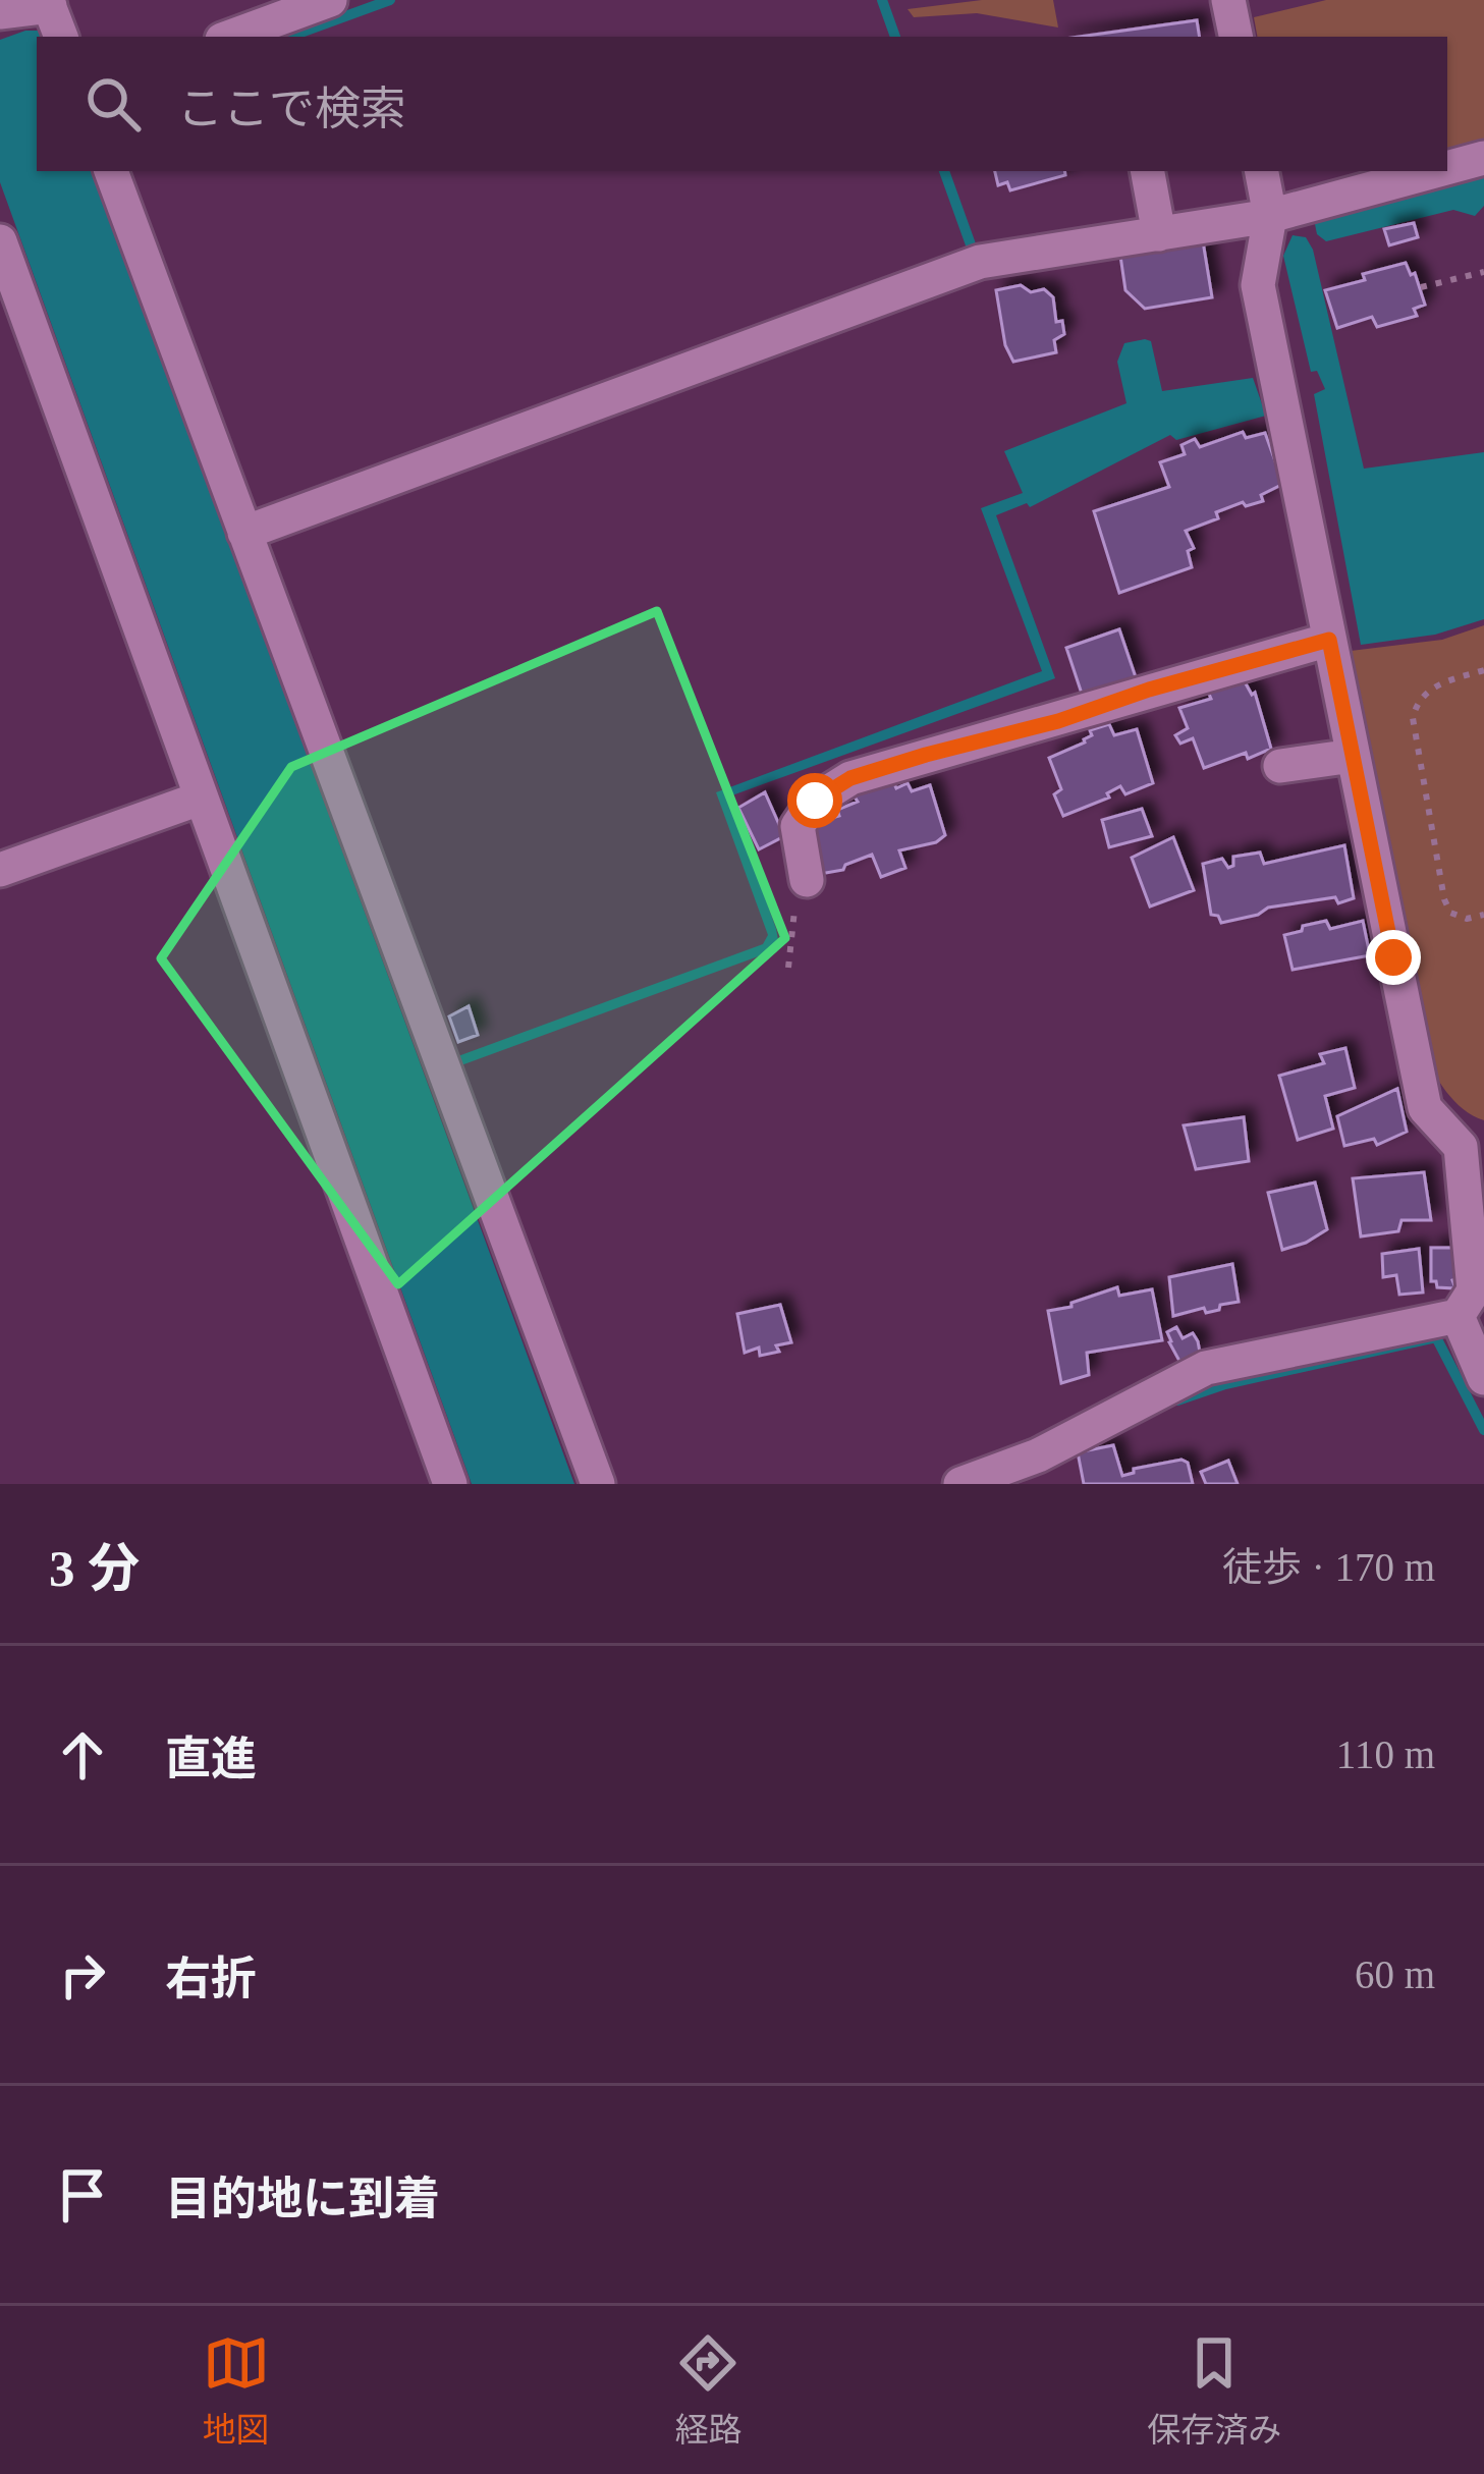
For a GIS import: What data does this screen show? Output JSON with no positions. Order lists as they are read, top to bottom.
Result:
{
  "page": {
    "search": "ここで検索",
    "heading": ["3 分", "徒歩 · 170 m"],
    "list": [
      ["直進", "110 m"],
      ["右折", "60 m"],
      "目的地に到着"
    ],
    "nav": ["地図", "経路", "保存済み"]
  }
}
